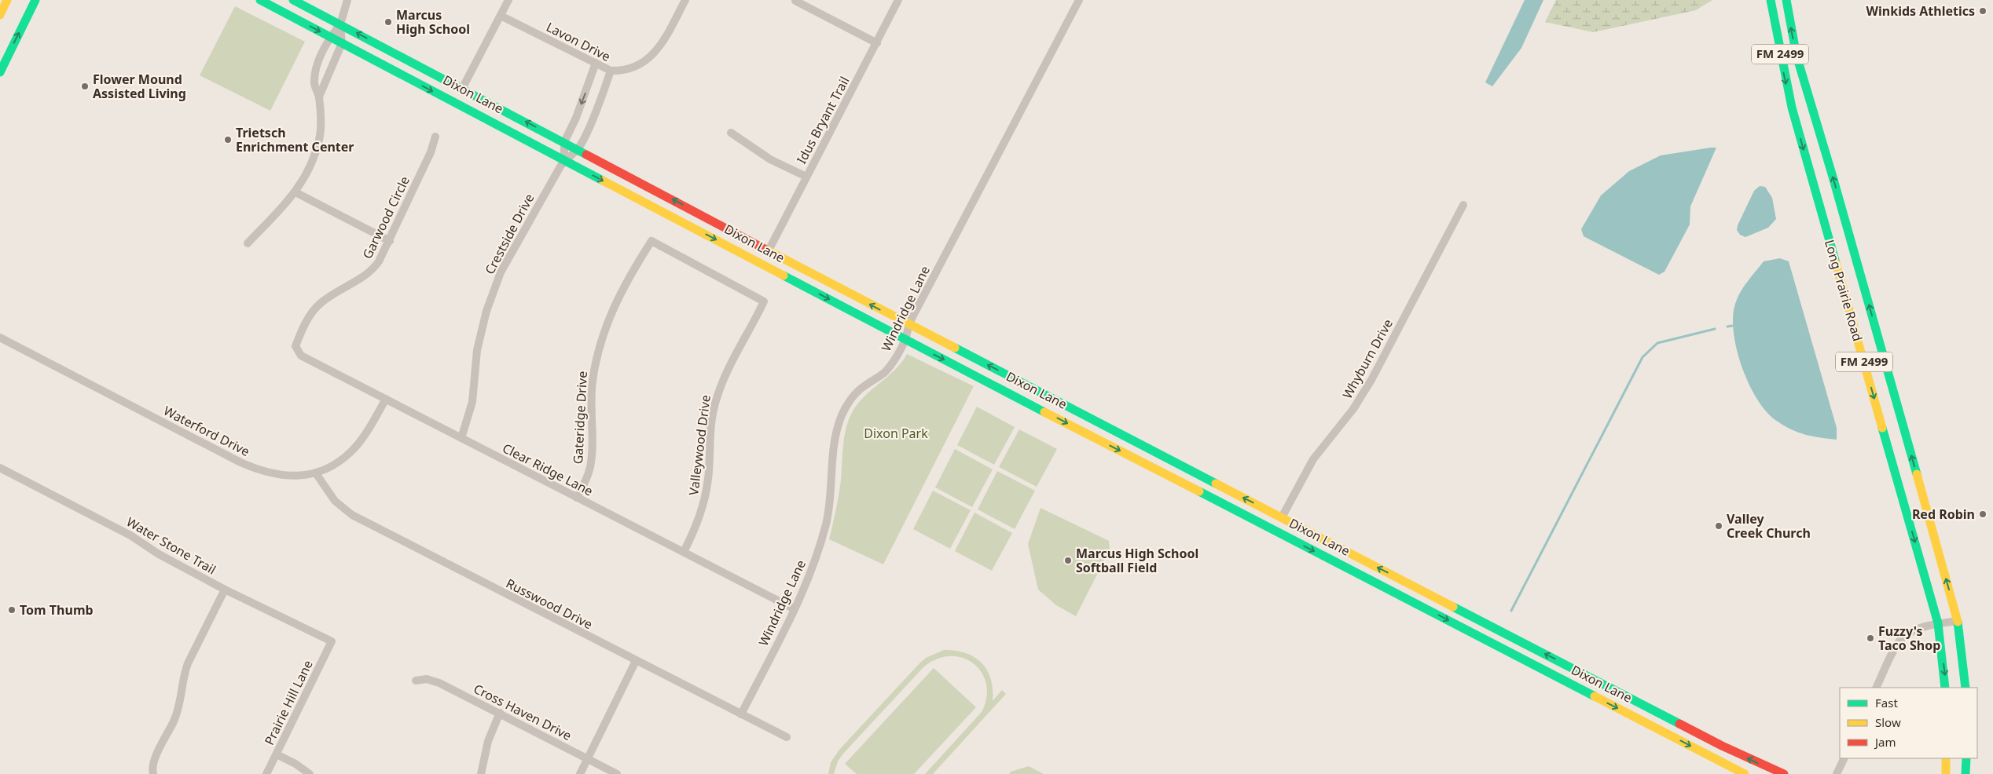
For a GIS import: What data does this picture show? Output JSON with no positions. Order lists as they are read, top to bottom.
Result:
{
  "streets": {
    "main road": ["FM 2499", "Dixon Lane", "Long Prairie Road"],
    "street": [
      "Lavon Drive",
      "Idus Bryant Trail",
      "Garwood Circle",
      "Crestside Drive",
      "Windridge Lane",
      "Whyburn Drive",
      "Gateridge Drive",
      "Waterford Drive",
      "Valleywood Drive",
      "Clear Ridge Lane",
      "Water Stone Trail",
      "Russwood Drive",
      "Prairie Hill Lane",
      "Cross Haven Drive"
    ]
  },
  "crossings": [
    ["Dixon Lane", "Idus Bryant Trail"],
    ["Dixon Lane", "Crestside Drive"],
    ["Dixon Lane", "Windridge Lane"],
    ["Dixon Lane", "Whyburn Drive"],
    ["Garwood Circle", "Clear Ridge Lane"],
    ["Crestside Drive", "Clear Ridge Lane"],
    ["Windridge Lane", "Clear Ridge Lane"],
    ["Windridge Lane", "Russwood Drive"],
    ["Gateridge Drive", "Valleywood Drive"],
    ["Gateridge Drive", "Clear Ridge Lane"],
    ["Waterford Drive", "Clear Ridge Lane"],
    ["Waterford Drive", "Russwood Drive"],
    ["Valleywood Drive", "Clear Ridge Lane"],
    ["Water Stone Trail", "Prairie Hill Lane"]
  ],
  "parks": ["Dixon Park"],
  "places": [
    "Winkids Athletics",
    "Marcus High School",
    "Flower Mound Assisted Living",
    "Trietsch Enrichment Center",
    "Red Robin",
    "Valley Creek Church",
    "Marcus High School Softball Field",
    "Tom Thumb",
    "Fuzzy's Taco Shop"
  ],
  "legend": ["Fast", "Slow", "Jam"]
}
